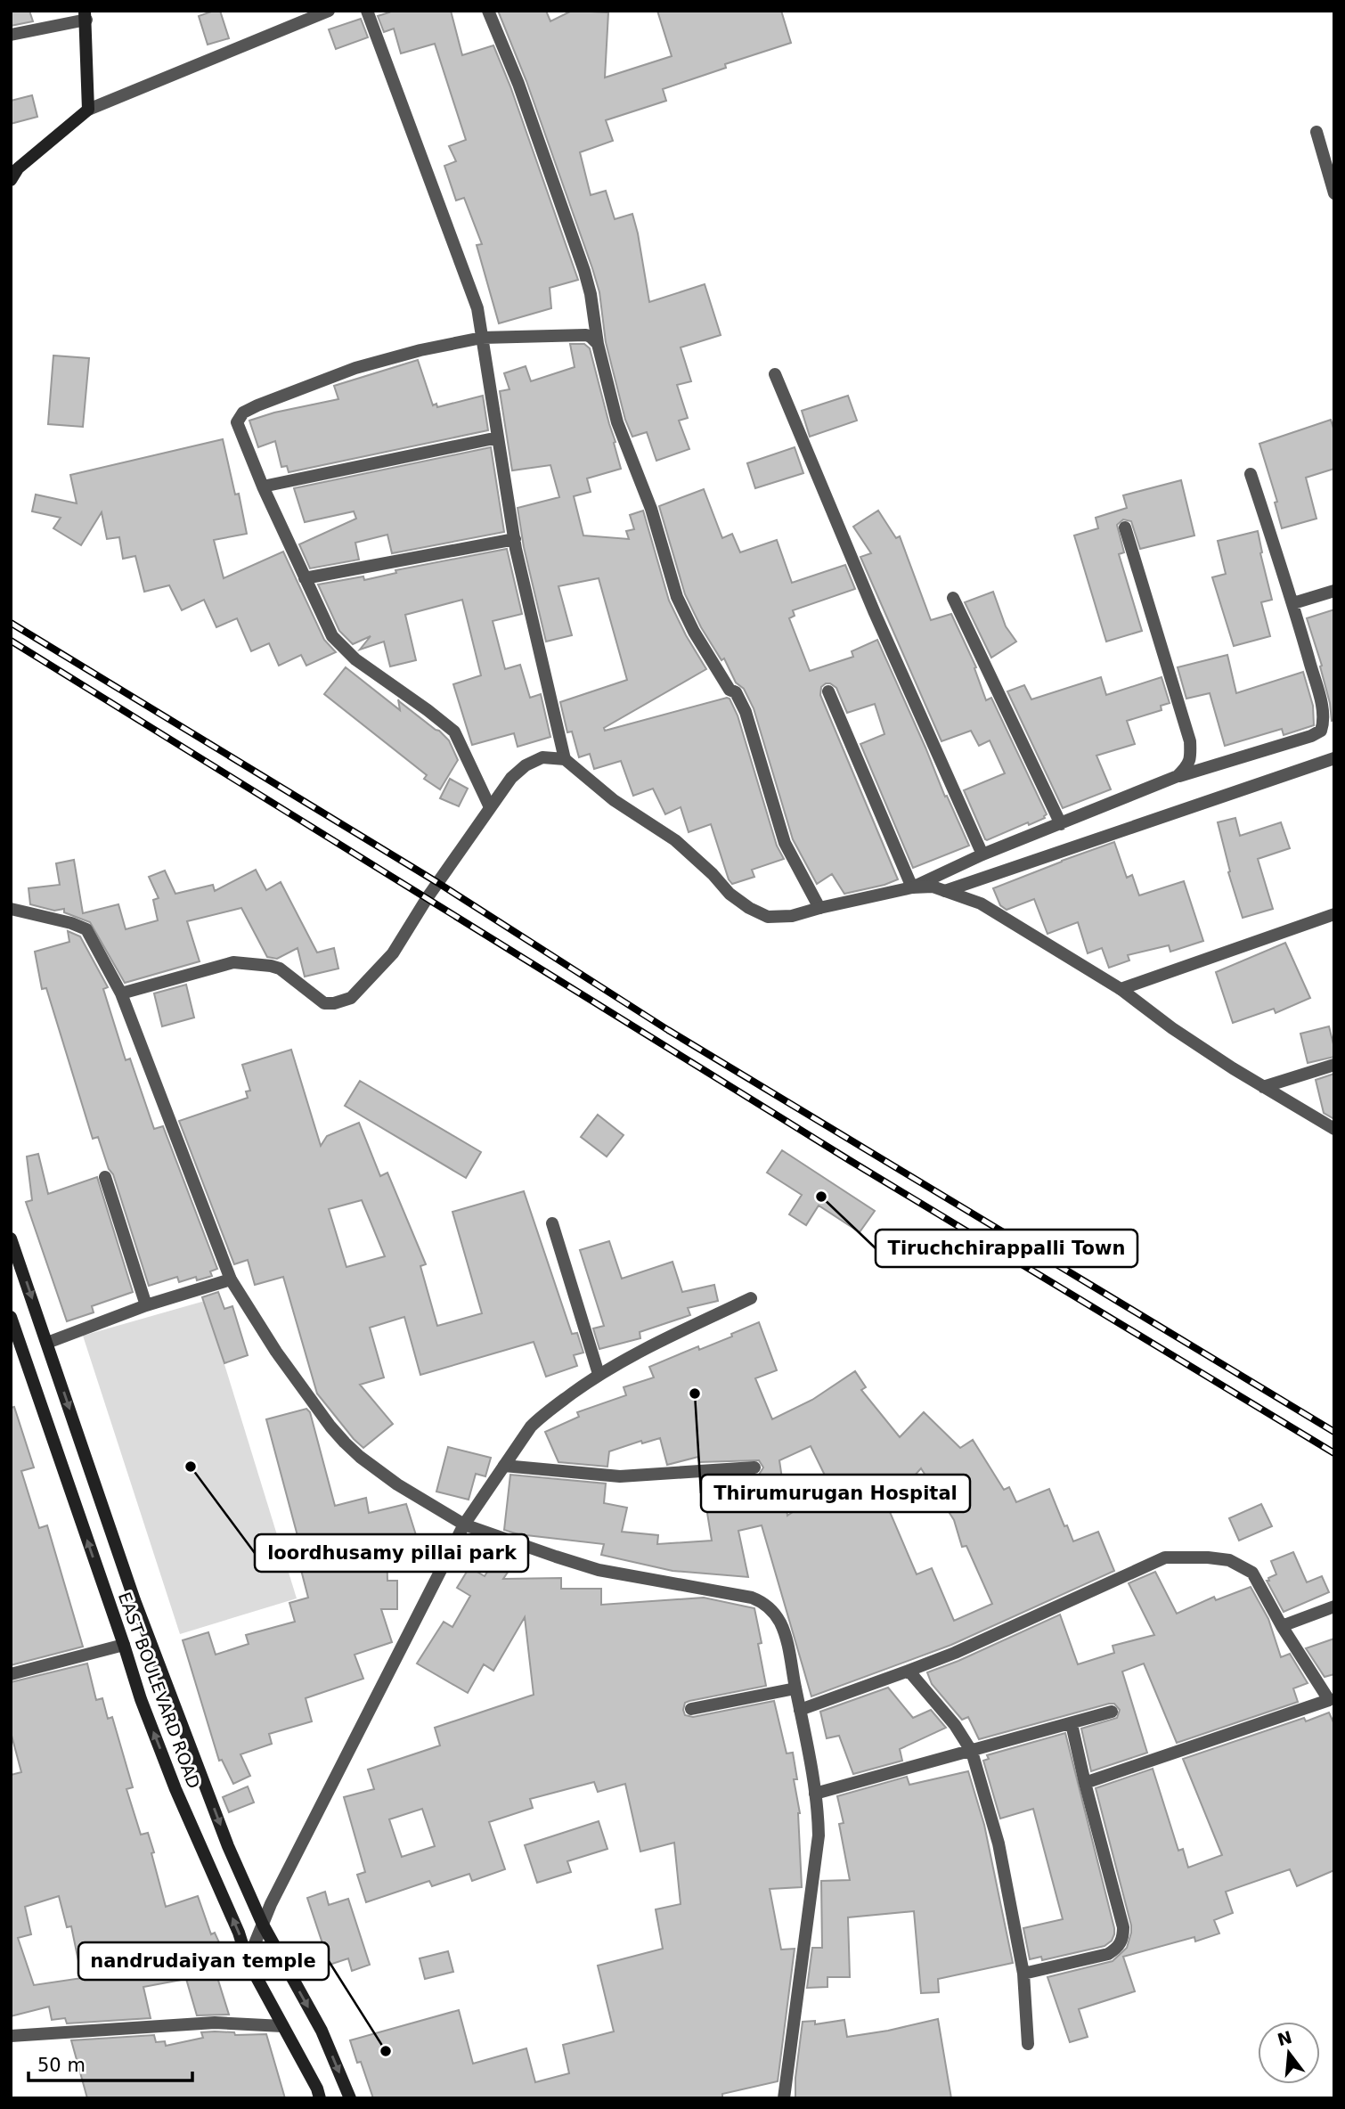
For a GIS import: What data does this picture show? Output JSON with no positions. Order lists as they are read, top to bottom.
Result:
{
  "streets": {
    "main road": ["EAST BOULEVARD ROAD"]
  },
  "places": [
    "Tiruchchirappalli Town",
    "Thirumurugan Hospital",
    "loordhusamy pillai park",
    "nandrudaiyan temple"
  ],
  "scale_bar": "50 m",
  "north": "top"
}
